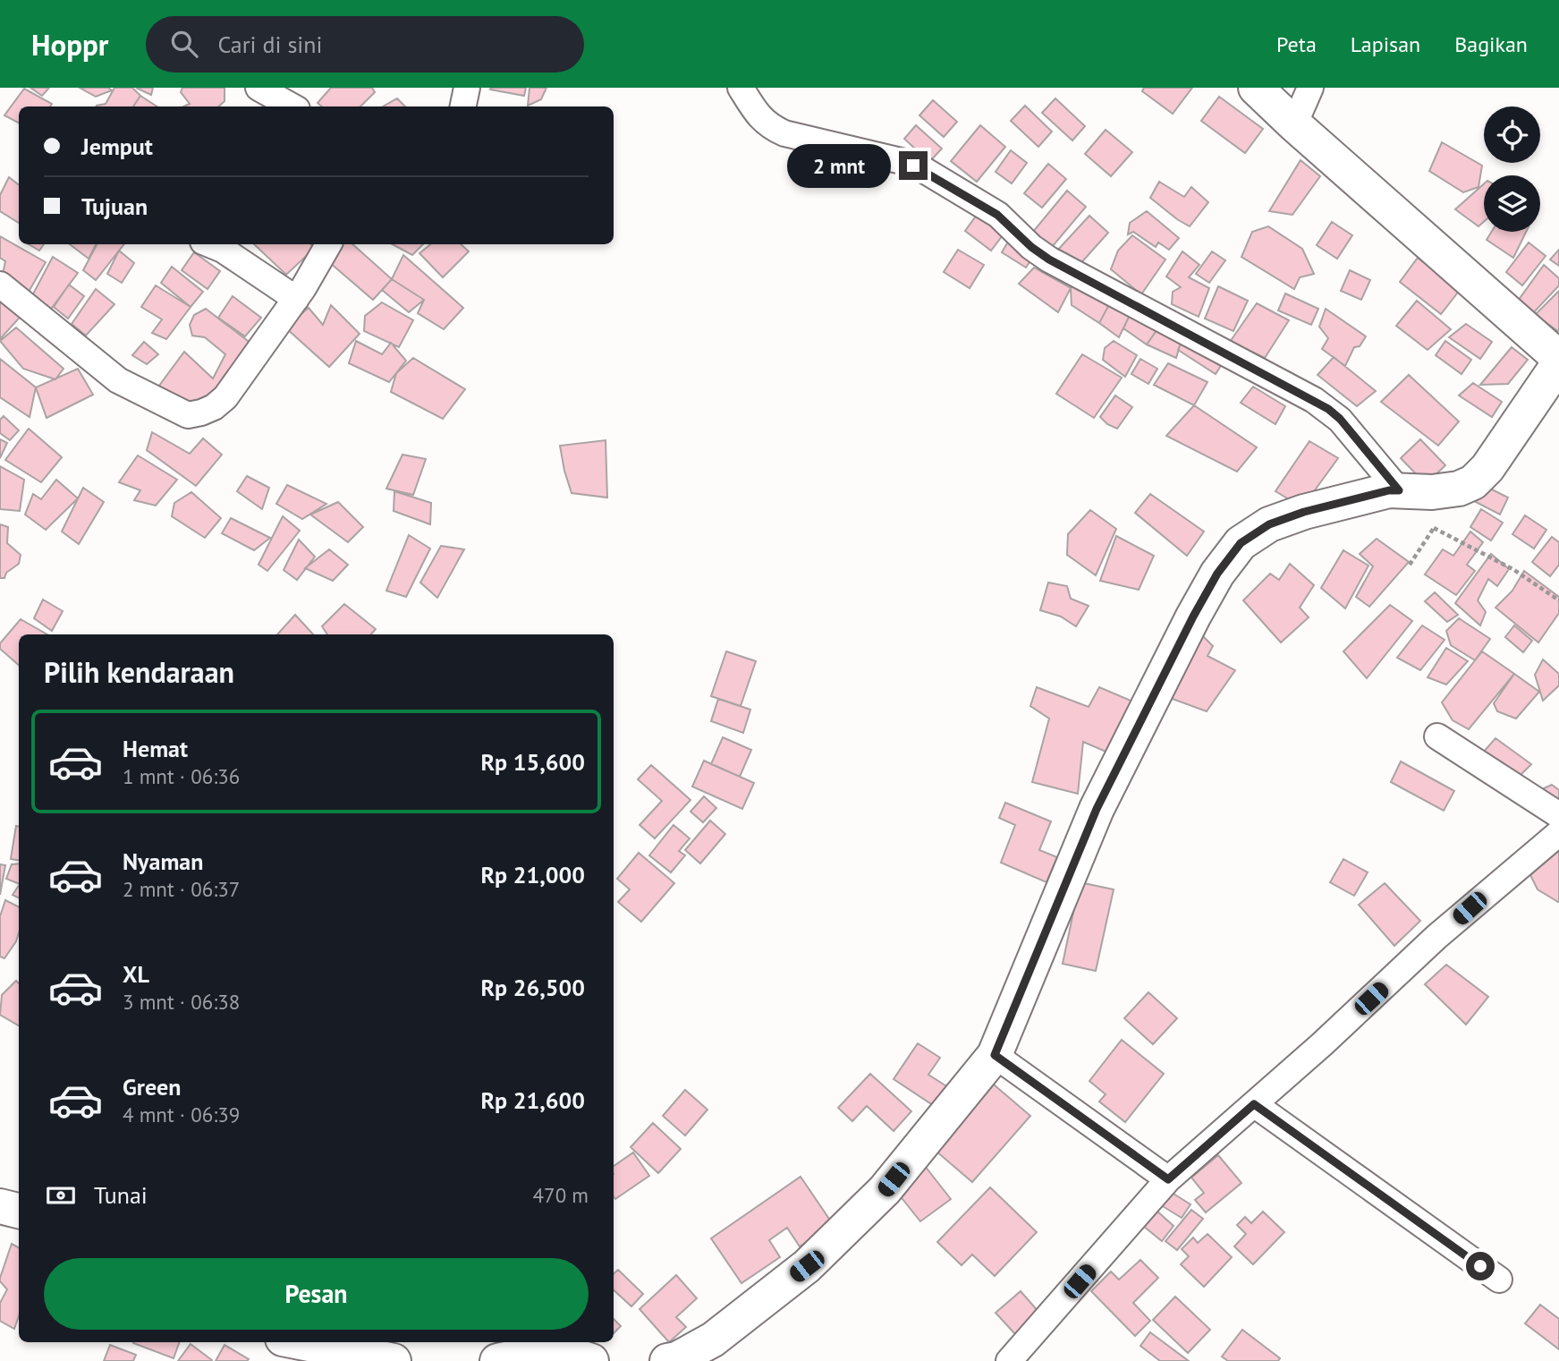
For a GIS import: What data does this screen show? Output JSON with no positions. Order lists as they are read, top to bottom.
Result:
{
  "page": {
    "header": "Hoppr",
    "search": "Cari di sini",
    "nav": ["Peta", "Lapisan", "Bagikan"],
    "banner": ["Jemput", "Tujuan"],
    "bubble": "2 mnt",
    "heading": "Pilih kendaraan",
    "list": [
      {
        "name": "Hemat",
        "note": "1 mnt · 06:36",
        "value": "Rp 15,600"
      },
      {
        "name": "Nyaman",
        "note": "2 mnt · 06:37",
        "value": "Rp 21,000"
      },
      {
        "name": "XL",
        "note": "3 mnt · 06:38",
        "value": "Rp 26,500"
      },
      {
        "name": "Green",
        "note": "4 mnt · 06:39",
        "value": "Rp 21,600"
      }
    ],
    "pay": ["Tunai", "470 m"],
    "buttons": "Pesan"
  }
}
